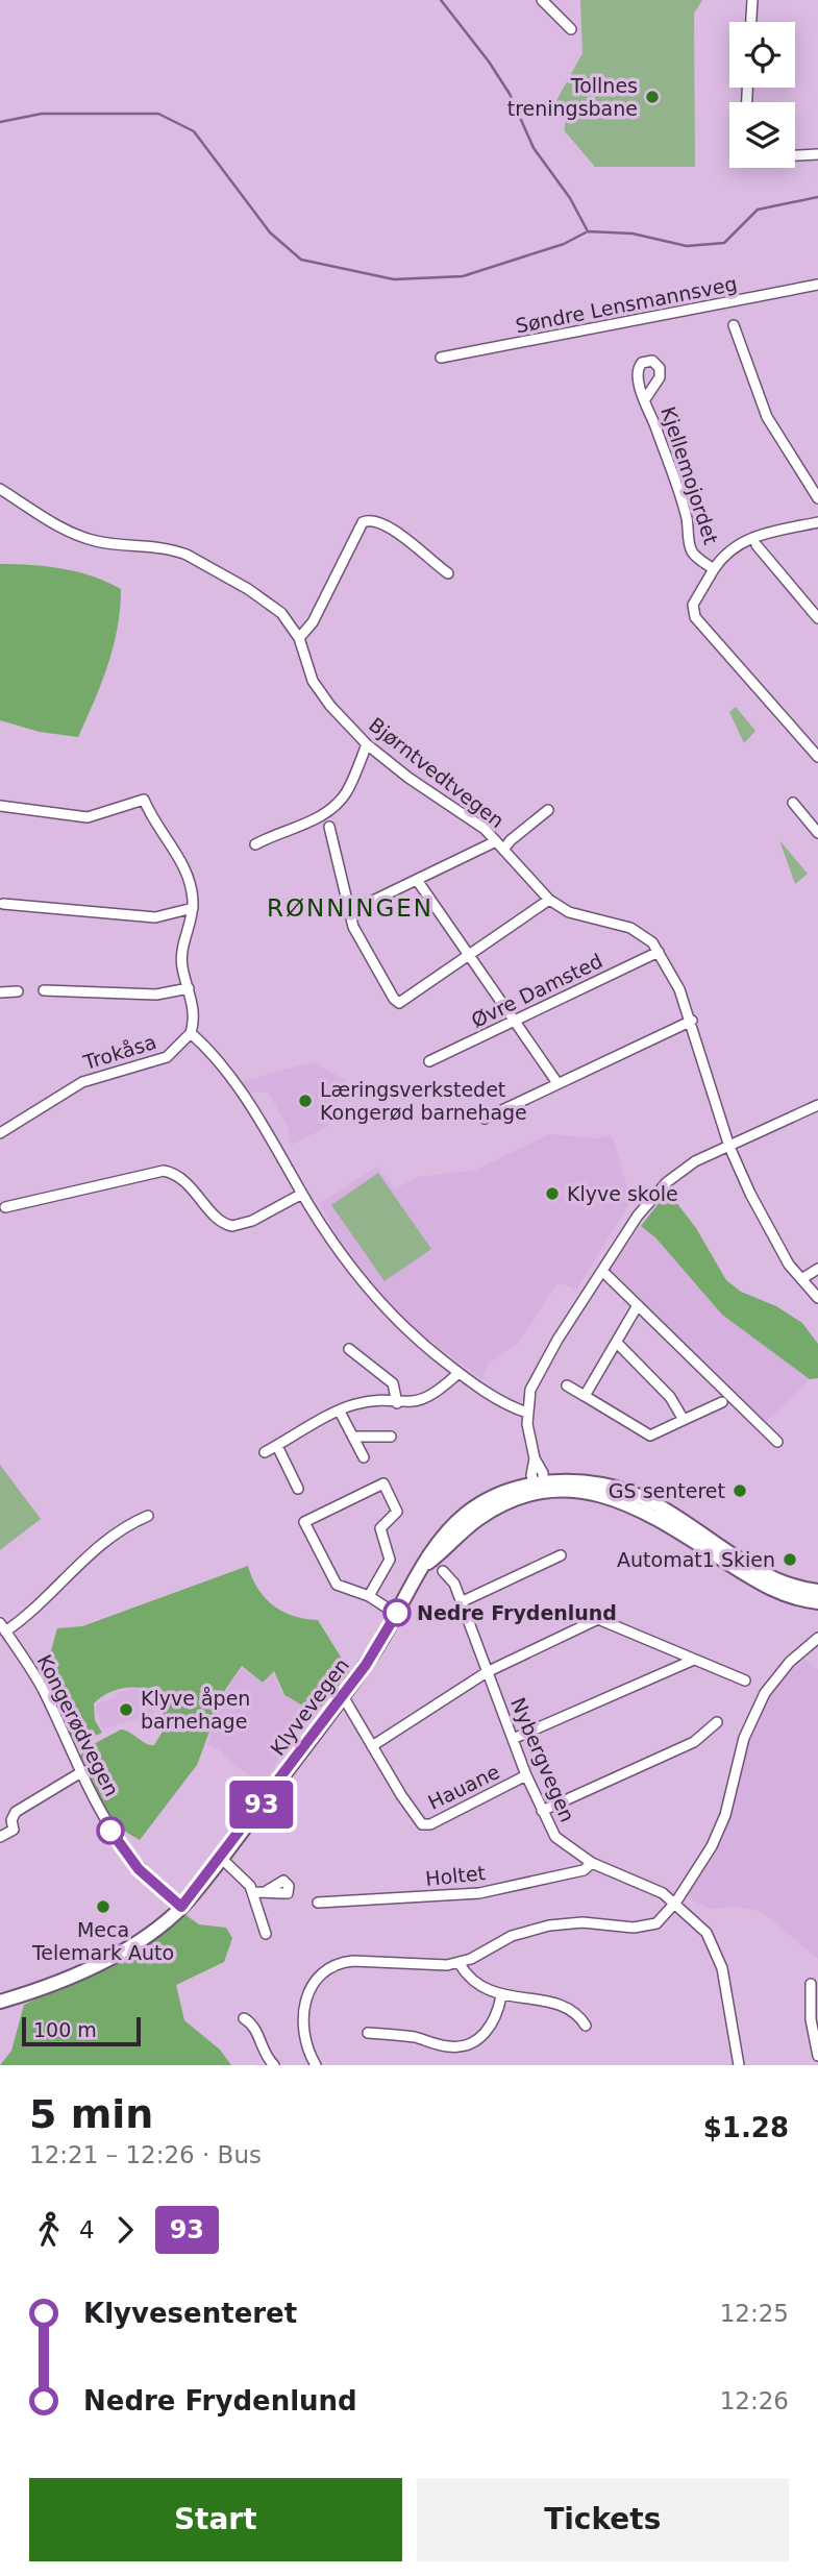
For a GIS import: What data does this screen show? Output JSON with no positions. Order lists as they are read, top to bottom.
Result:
{
  "streets": {
    "main road": ["Klyvevegen"],
    "street": [
      "Søndre Lensmannsveg",
      "Kjellemojordet",
      "Bjørntvedtvegen",
      "Øvre Damsted",
      "Trokåsa",
      "Kongerødvegen",
      "Nybergvegen",
      "Hauane",
      "Holtet"
    ]
  },
  "crossings": [
    ["Bjørntvedtvegen", "Øvre Damsted"],
    ["Klyvevegen", "Kongerødvegen"],
    ["Klyvevegen", "Hauane"],
    ["Nybergvegen", "Hauane"],
    ["Nybergvegen", "Holtet"]
  ],
  "districts": ["RØNNINGEN"],
  "places": [
    "Tollnes treningsbane",
    "Læringsverkstedet Kongerød barnehage",
    "Klyve skole",
    "GS senteret",
    "Automat1 Skien",
    "Nedre Frydenlund",
    "Klyve åpen barnehage",
    "Meca Telemark Auto"
  ],
  "lines": ["bus line 93"],
  "scale_bar": "100 m",
  "page": {
    "on_map": "93",
    "scale": "100 m",
    "heading": ["5 min", "12:21 – 12:26 · Bus", "$1.28"],
    "legs": ["4", "93"],
    "list": [
      {
        "name": "Klyvesenteret",
        "value": "12:25"
      },
      {
        "name": "Nedre Frydenlund",
        "value": "12:26"
      }
    ],
    "buttons": ["Start", "Tickets"]
  }
}
